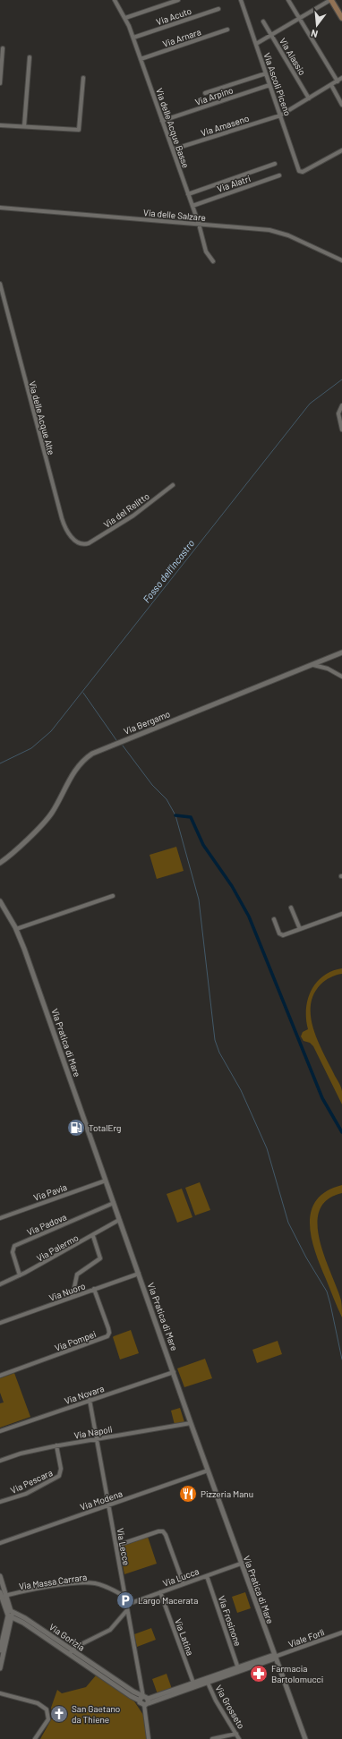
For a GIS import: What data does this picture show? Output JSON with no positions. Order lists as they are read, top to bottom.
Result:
{
  "streets": {
    "street": [
      "Via Acuto",
      "Via Arnara",
      "Via Alassio",
      "Via Ascoli Piceno",
      "Via Arpino",
      "Via Amaseno",
      "Via delle Acque Basse",
      "Via Alatri",
      "Via delle Salzare",
      "Via delle Acque Alte",
      "Via del Relitto",
      "Via Bergamo",
      "Via Pratica di Mare",
      "Via Pavia",
      "Via Padova",
      "Via Palermo",
      "Via Nuoro",
      "Via Pompei",
      "Via Novara",
      "Via Napoli",
      "Via Pescara",
      "Via Modena",
      "Via Lecce",
      "Via Lucca",
      "Via Massa Carrara",
      "Via Frosinone",
      "Via Gorizia",
      "Via Latina",
      "Viale Forlì",
      "Via Grosseto"
    ]
  },
  "crossings": [
    ["Via Acuto", "Via delle Acque Basse"],
    ["Via Arnara", "Via delle Acque Basse"],
    ["Via Alassio", "Via Amaseno"],
    ["Via Ascoli Piceno", "Via Arpino"],
    ["Via Ascoli Piceno", "Via Amaseno"],
    ["Via Arpino", "Via delle Acque Basse"],
    ["Via Amaseno", "Via delle Acque Basse"],
    ["Via delle Acque Basse", "Via Alatri"],
    ["Via delle Acque Basse", "Via delle Salzare"],
    ["Via delle Acque Alte", "Via del Relitto"],
    ["Via Pratica di Mare", "Via Pavia"],
    ["Via Pratica di Mare", "Via Padova"],
    ["Via Pratica di Mare", "Via Palermo"],
    ["Via Pratica di Mare", "Via Nuoro"],
    ["Via Pratica di Mare", "Via Novara"],
    ["Via Pratica di Mare", "Via Napoli"],
    ["Via Pratica di Mare", "Via Modena"],
    ["Via Pratica di Mare", "Via Lucca"],
    ["Via Pratica di Mare", "Viale Forlì"],
    ["Via Padova", "Via Palermo"],
    ["Via Nuoro", "Via Pompei"],
    ["Via Novara", "Via Lecce"],
    ["Via Napoli", "Via Pescara"],
    ["Via Napoli", "Via Lecce"],
    ["Via Modena", "Via Lecce"],
    ["Via Lecce", "Via Lucca"],
    ["Via Lecce", "Via Massa Carrara"],
    ["Via Lecce", "Via Gorizia"],
    ["Via Lucca", "Via Frosinone"],
    ["Via Lucca", "Via Latina"]
  ],
  "water": ["Fosso dell'Incastro"],
  "places": {
    "fuel station": ["TotalErg"],
    "restaurant": ["Pizzeria Manu"],
    "parking": ["Largo Macerata"],
    "pharmacy": ["Farmacia Bartolomucci"],
    "church": ["San Gaetano da Thiene"]
  },
  "north": "bottom"
}
